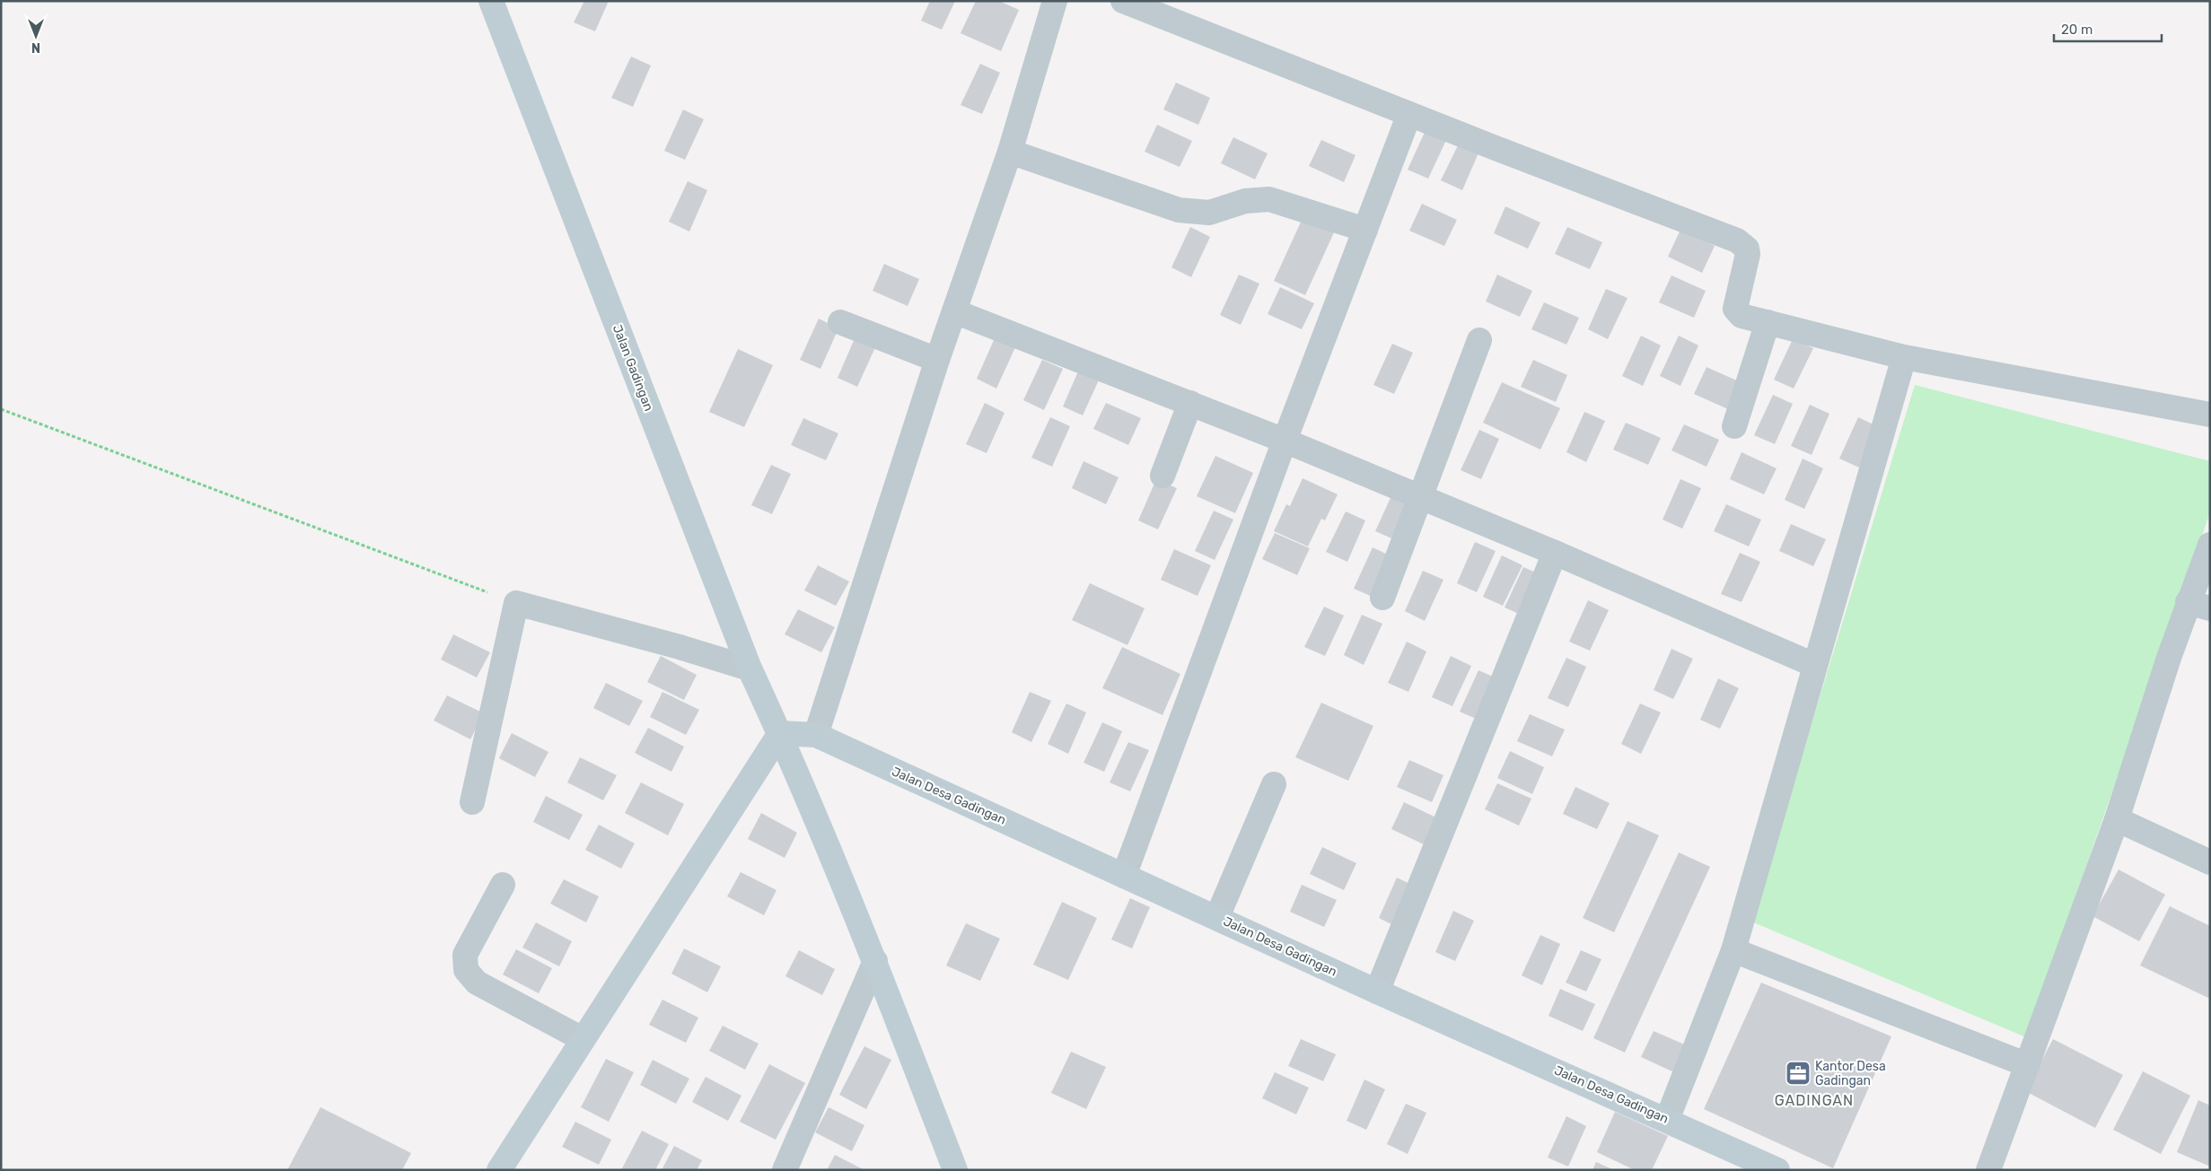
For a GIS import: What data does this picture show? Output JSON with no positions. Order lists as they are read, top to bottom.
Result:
{
  "streets": {
    "street": ["Jalan Gadingan", "Jalan Desa Gadingan"]
  },
  "crossings": [
    ["Jalan Gadingan", "Jalan Desa Gadingan"]
  ],
  "districts": ["GADINGAN"],
  "places": {
    "office": ["Kantor Desa Gadingan"]
  },
  "scale_bar": "20 m",
  "north": "bottom"
}
